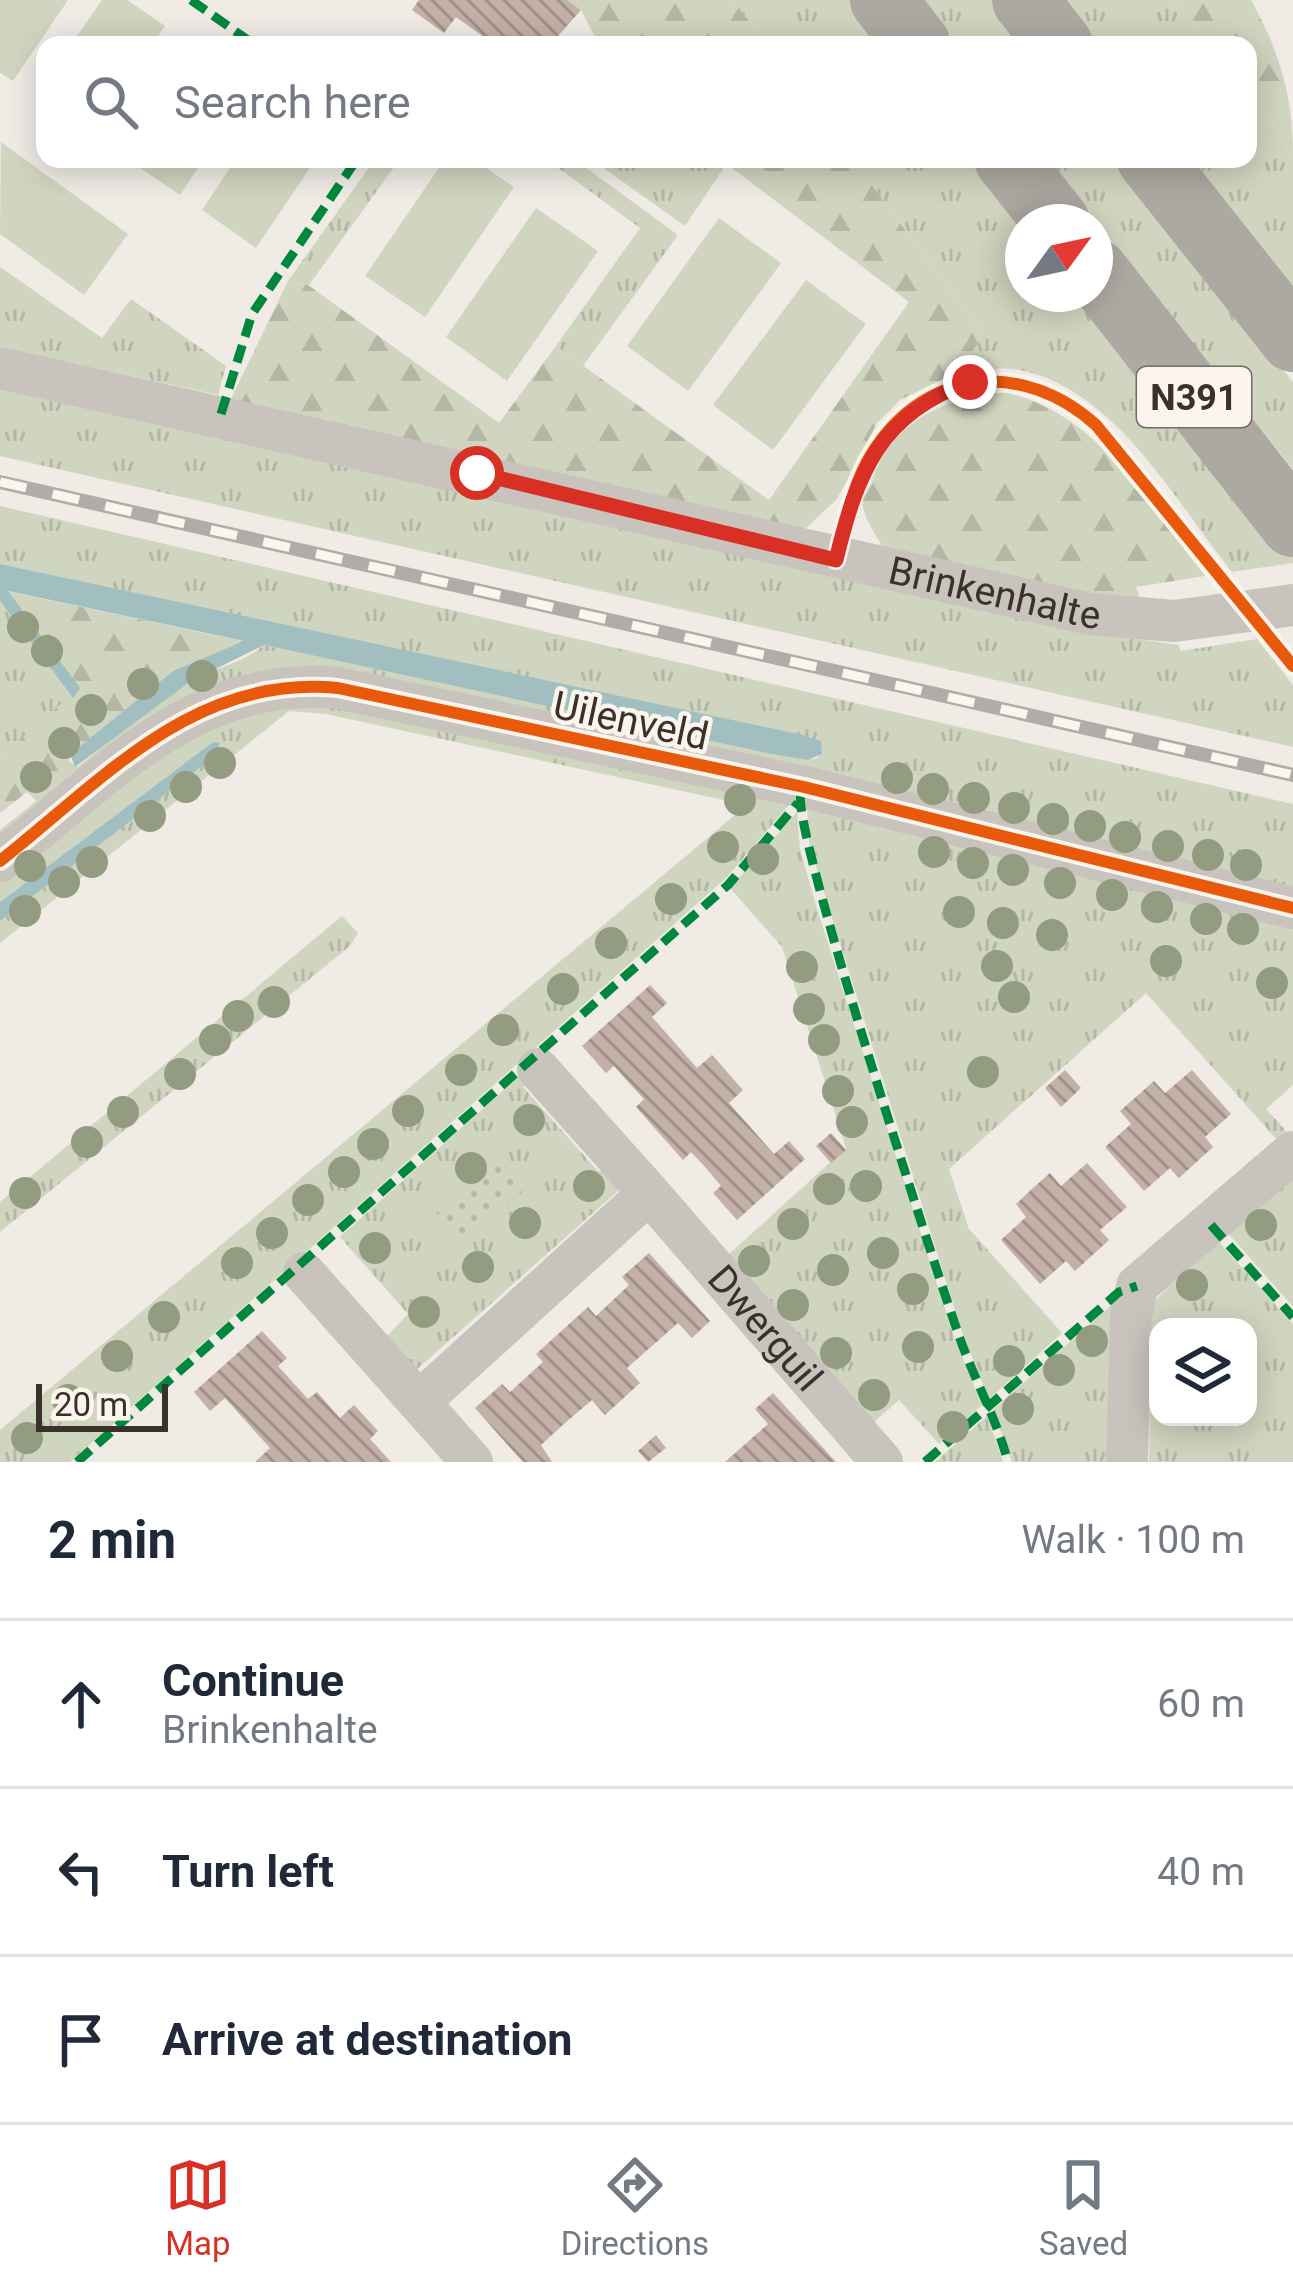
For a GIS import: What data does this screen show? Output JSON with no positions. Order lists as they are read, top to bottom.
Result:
{
  "streets": {
    "main road": ["N391"],
    "street": ["Brinkenhalte", "Uilenveld", "Dwerguil"]
  },
  "scale_bar": "20 m",
  "north": "top right",
  "page": {
    "search": "Search here",
    "scale": "20 m",
    "heading": ["2 min", "Walk · 100 m"],
    "list": [
      ["Continue", "Brinkenhalte", "60 m"],
      ["Turn left", "40 m"],
      "Arrive at destination"
    ],
    "nav": ["Map", "Directions", "Saved"]
  }
}
